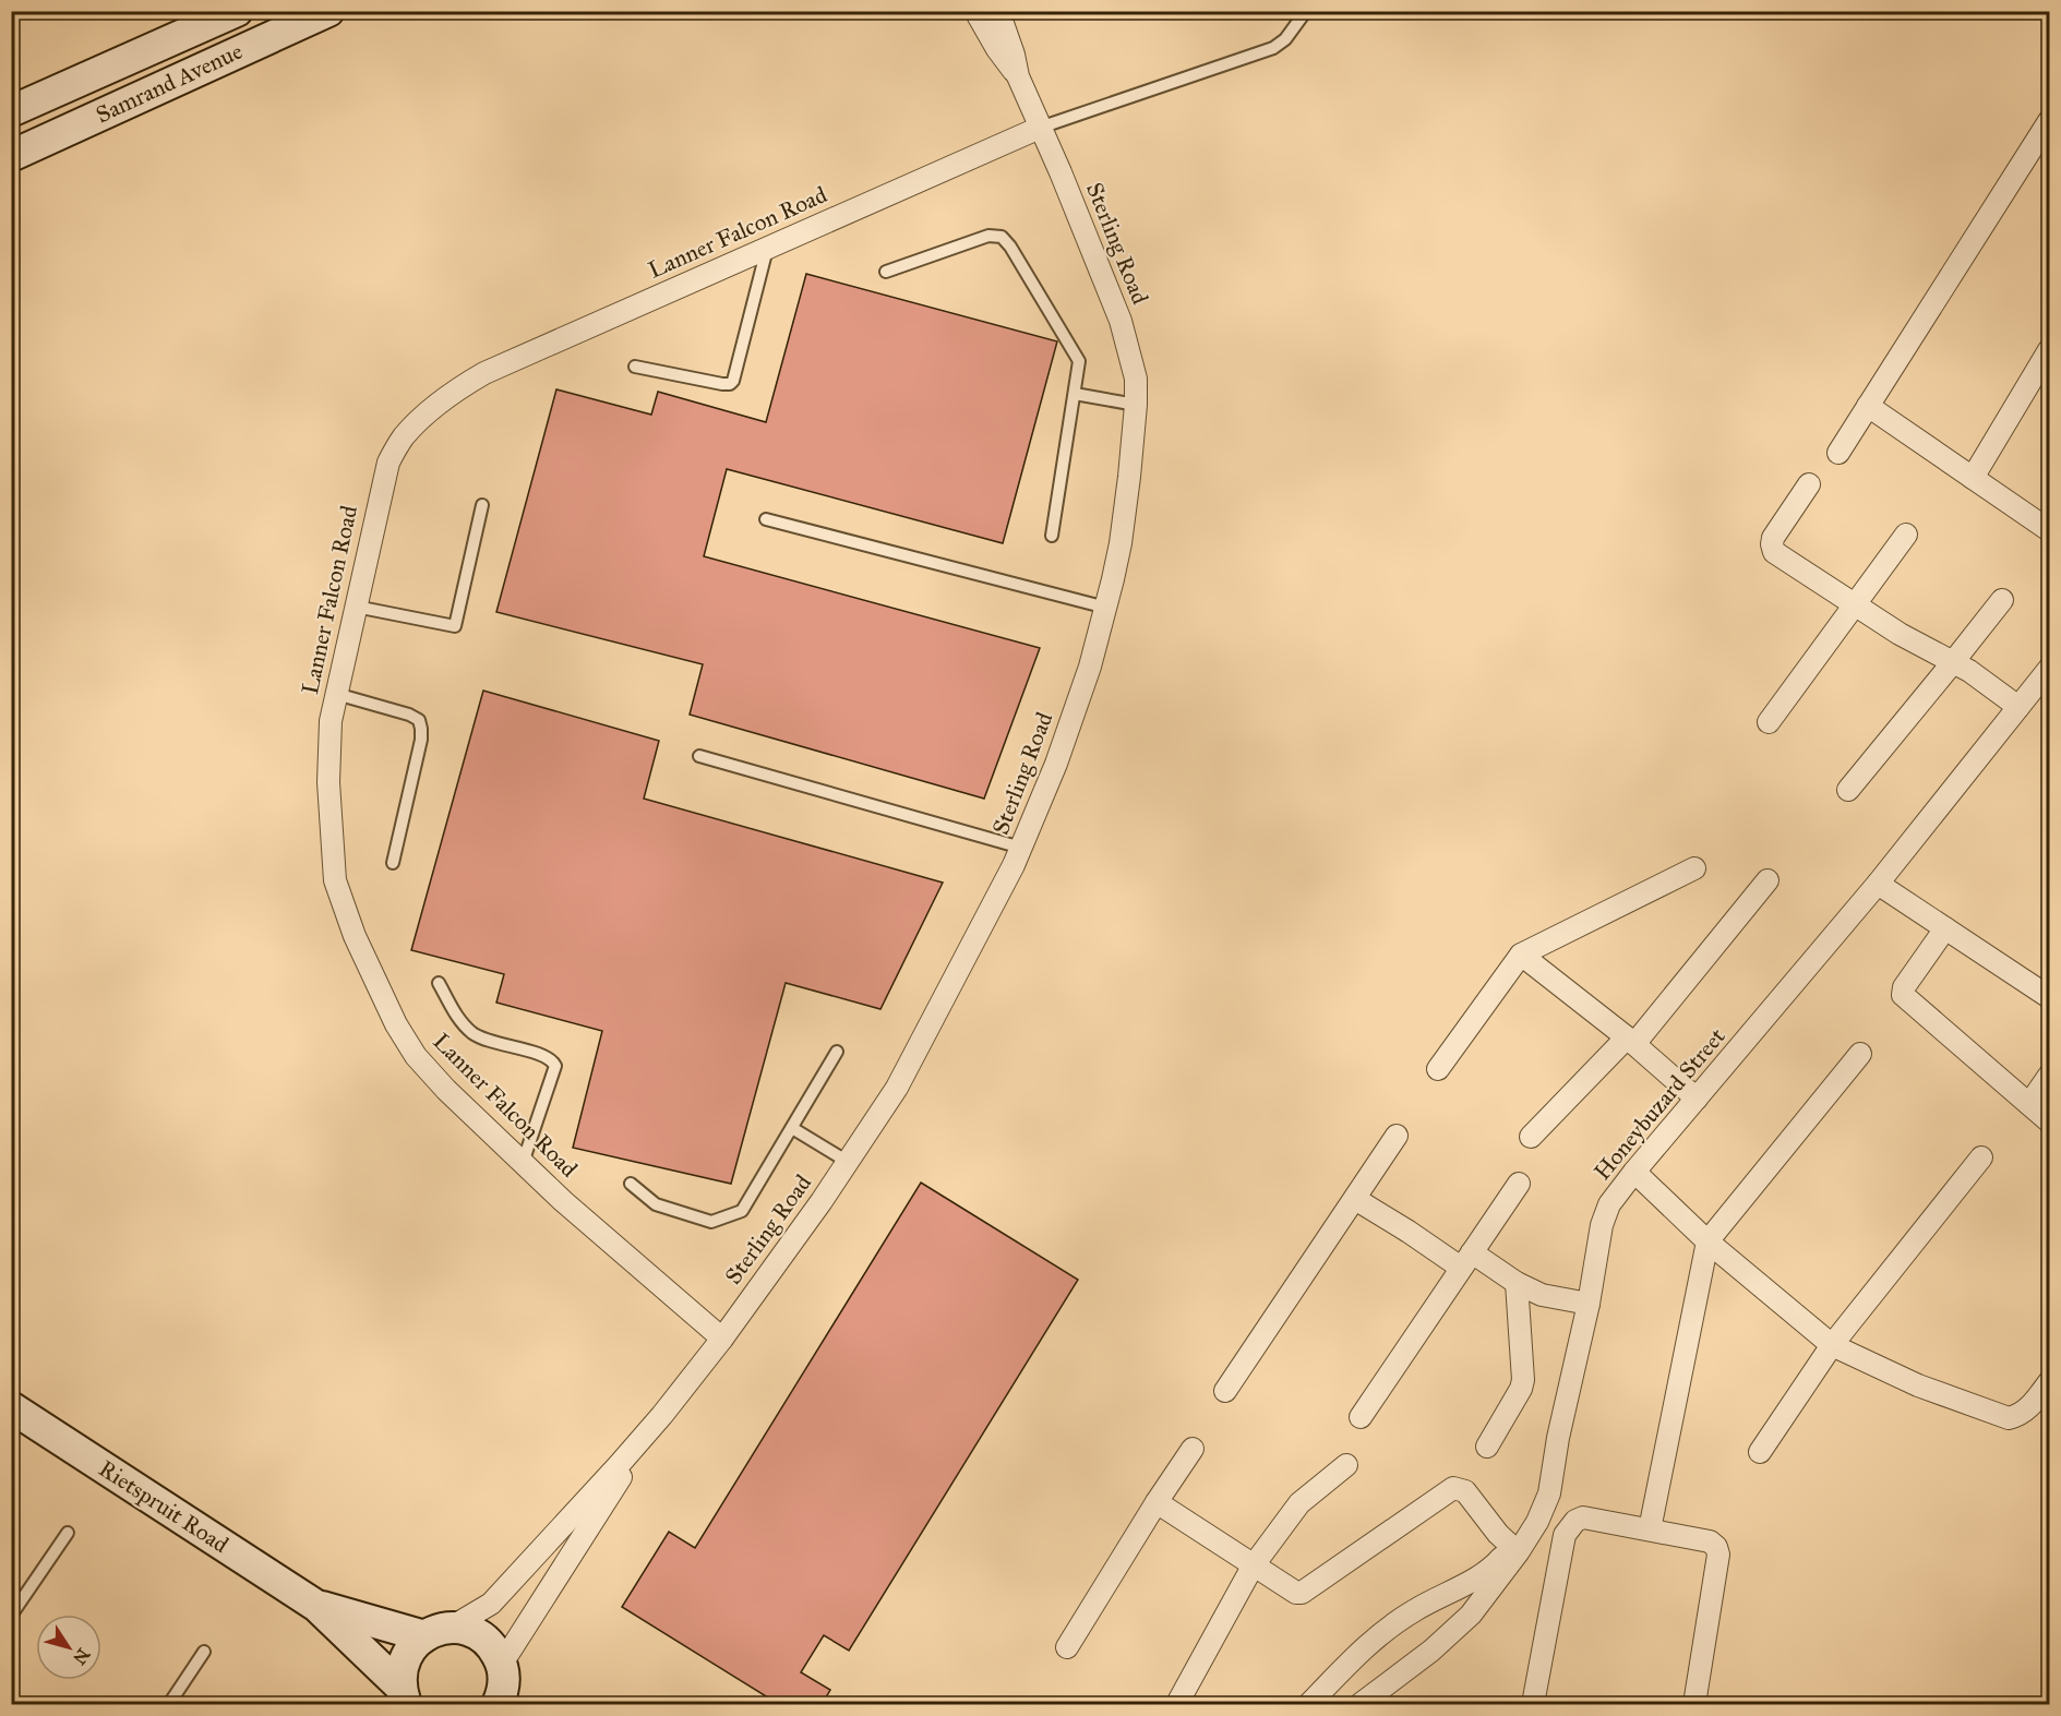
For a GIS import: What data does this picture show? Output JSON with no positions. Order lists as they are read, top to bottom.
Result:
{
  "streets": {
    "street": [
      "Samrand Avenue",
      "Lanner Falcon Road",
      "Sterling Road",
      "Honeybuzard Street",
      "Rietspruit Road"
    ]
  },
  "crossings": [
    ["Lanner Falcon Road", "Sterling Road"],
    ["Sterling Road", "Rietspruit Road"]
  ],
  "north": "bottom right"
}
